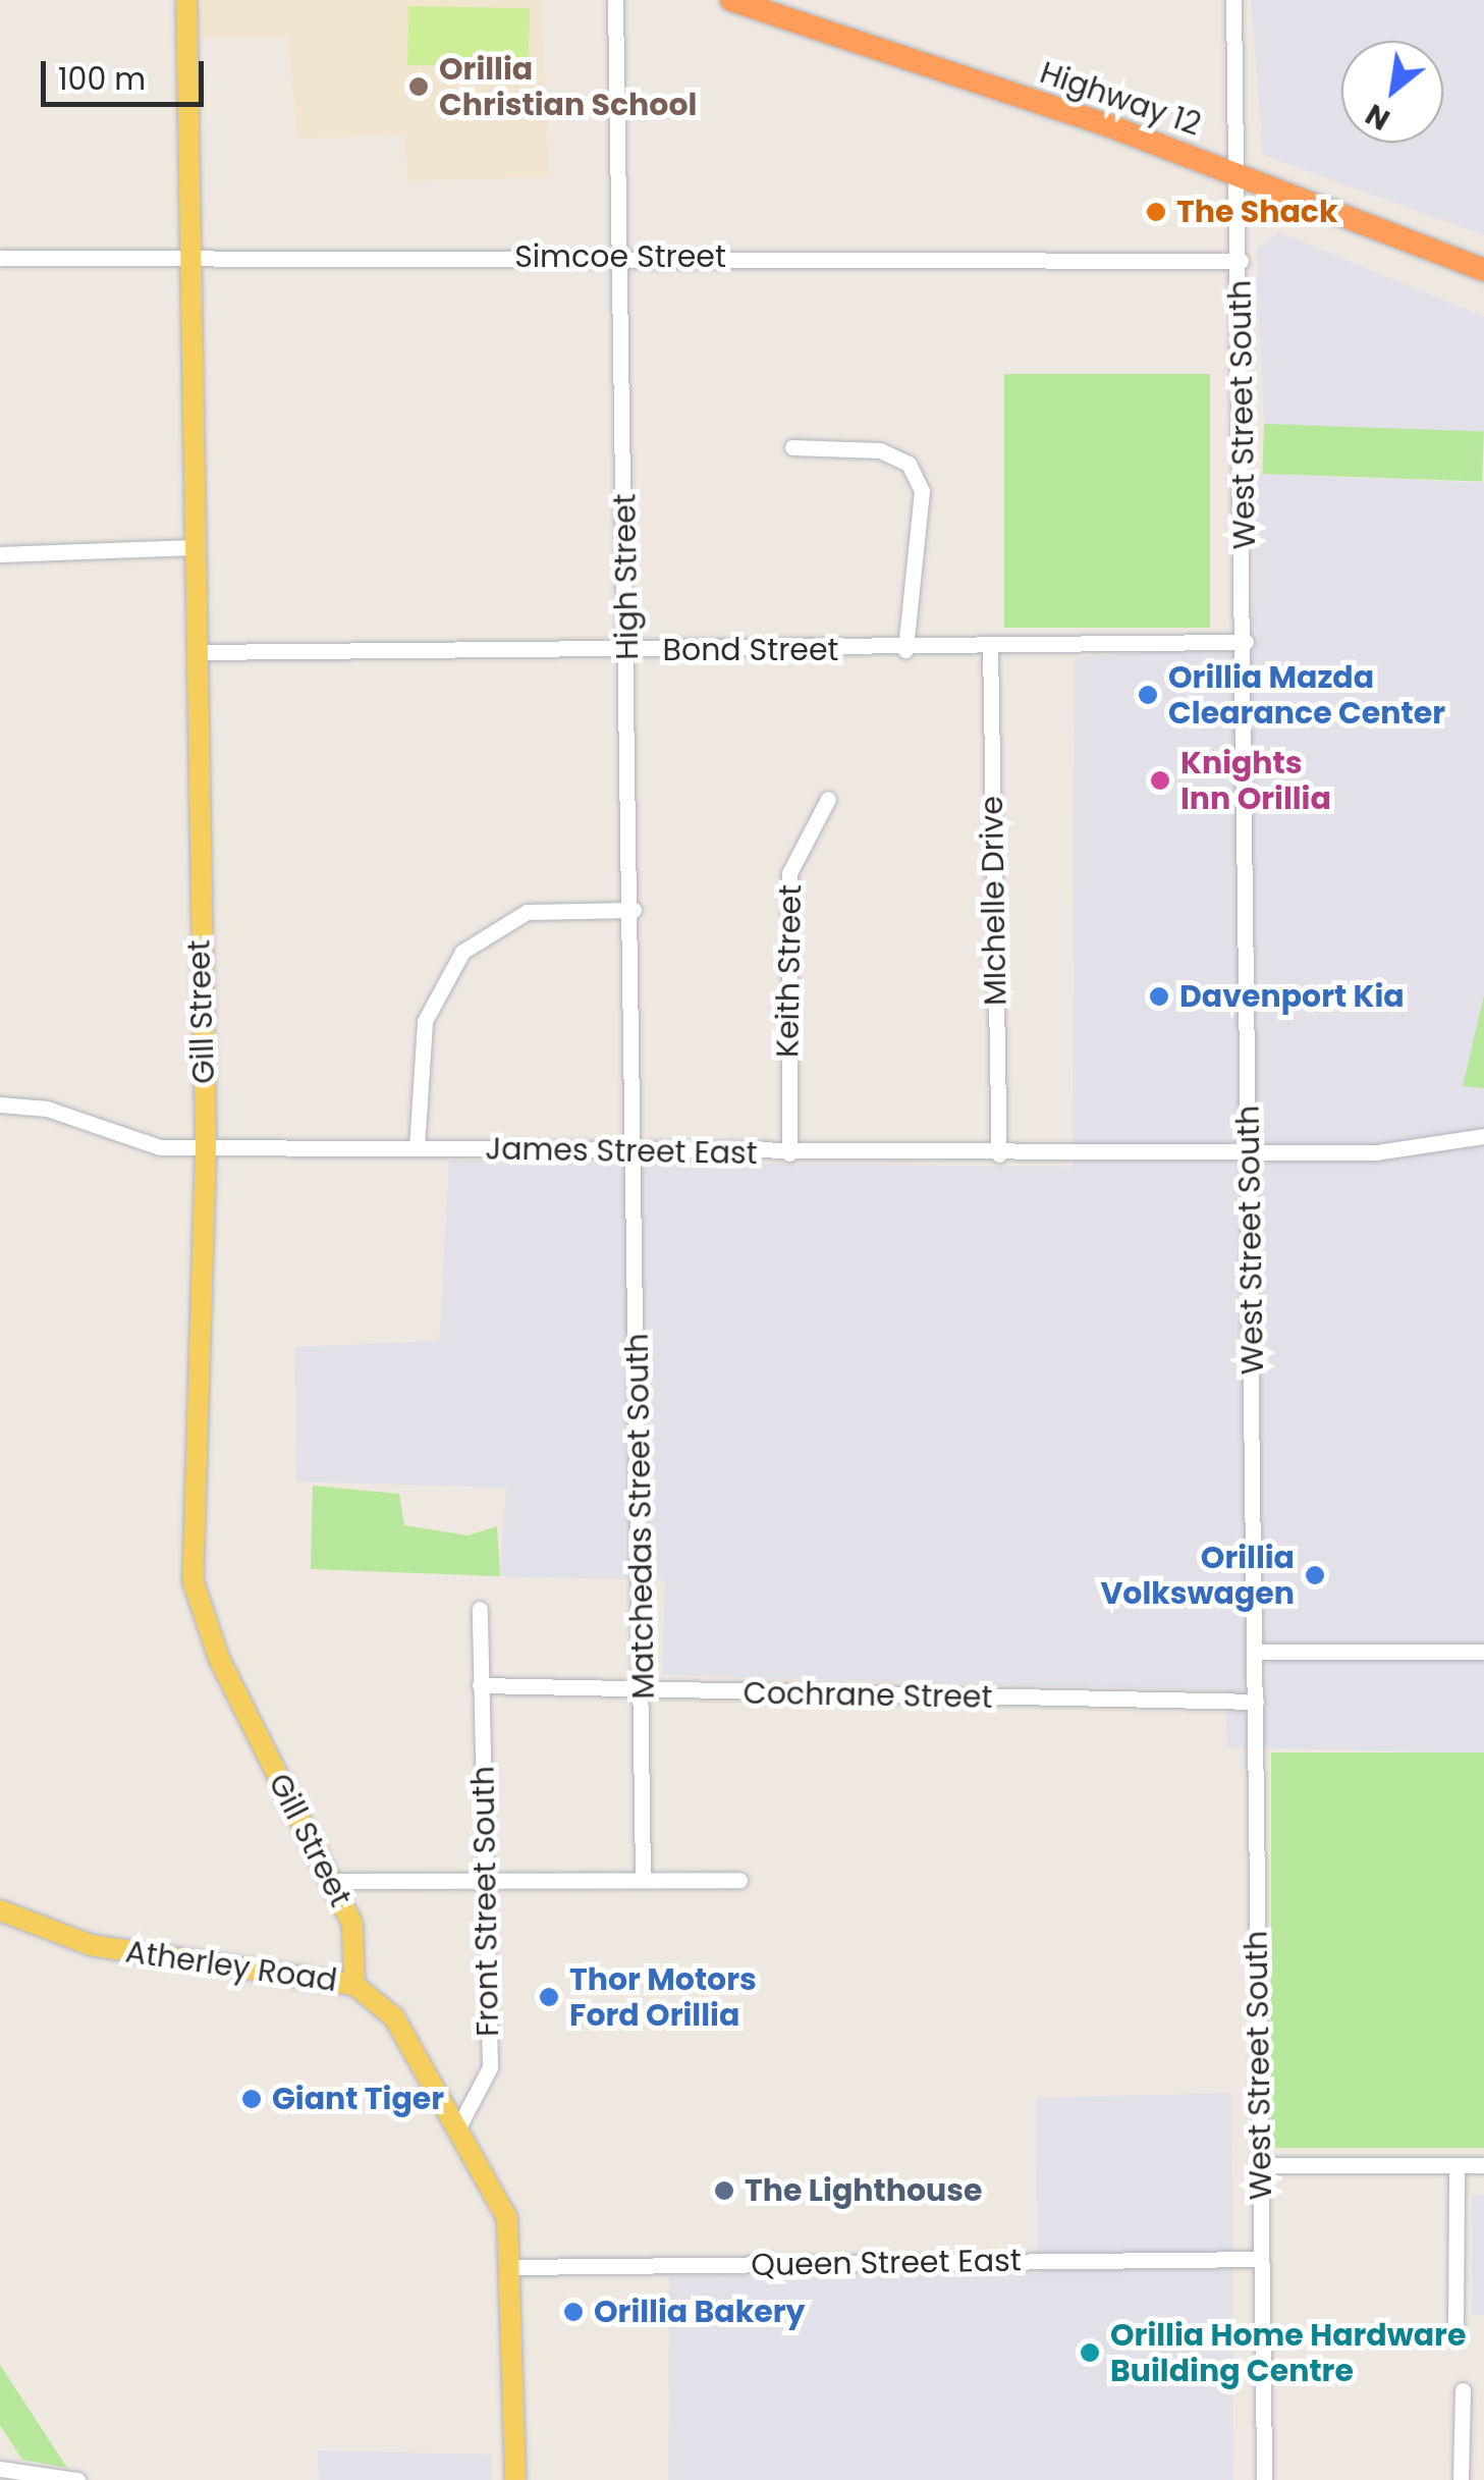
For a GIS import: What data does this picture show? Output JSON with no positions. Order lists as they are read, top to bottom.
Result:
{
  "streets": {
    "highway": ["Highway 12"],
    "main road": ["Gill Street", "Atherley Road"],
    "street": [
      "Simcoe Street",
      "West Street South",
      "High Street",
      "Bond Street",
      "MIchelle Drive",
      "Keith Street",
      "James Street East",
      "Matchedas Street South",
      "Cochrane Street",
      "Front Street South",
      "Queen Street East"
    ]
  },
  "crossings": [
    ["Highway 12", "West Street South"],
    ["Simcoe Street", "West Street South"],
    ["Simcoe Street", "High Street"],
    ["Simcoe Street", "Gill Street"],
    ["West Street South", "Bond Street"],
    ["West Street South", "James Street East"],
    ["West Street South", "Cochrane Street"],
    ["West Street South", "Queen Street East"],
    ["High Street", "Bond Street"],
    ["High Street", "James Street East"],
    ["High Street", "Matchedas Street South"],
    ["Bond Street", "MIchelle Drive"],
    ["Bond Street", "Gill Street"],
    ["MIchelle Drive", "James Street East"],
    ["Keith Street", "James Street East"],
    ["Gill Street", "James Street East"],
    ["Gill Street", "Atherley Road"],
    ["James Street East", "Matchedas Street South"],
    ["Matchedas Street South", "Cochrane Street"],
    ["Cochrane Street", "Front Street South"],
    ["Front Street South", "Atherley Road"]
  ],
  "places": [
    "Orillia Christian School",
    "The Shack",
    "Orillia Mazda Clearance Center",
    "Knights Inn Orillia",
    "Davenport Kia",
    "Orillia Volkswagen",
    "Thor Motors Ford Orillia",
    "Giant Tiger",
    "The Lighthouse",
    "Orillia Bakery",
    "Orillia Home Hardware Building Centre"
  ],
  "scale_bar": "100 m",
  "north": "bottom left"
}
